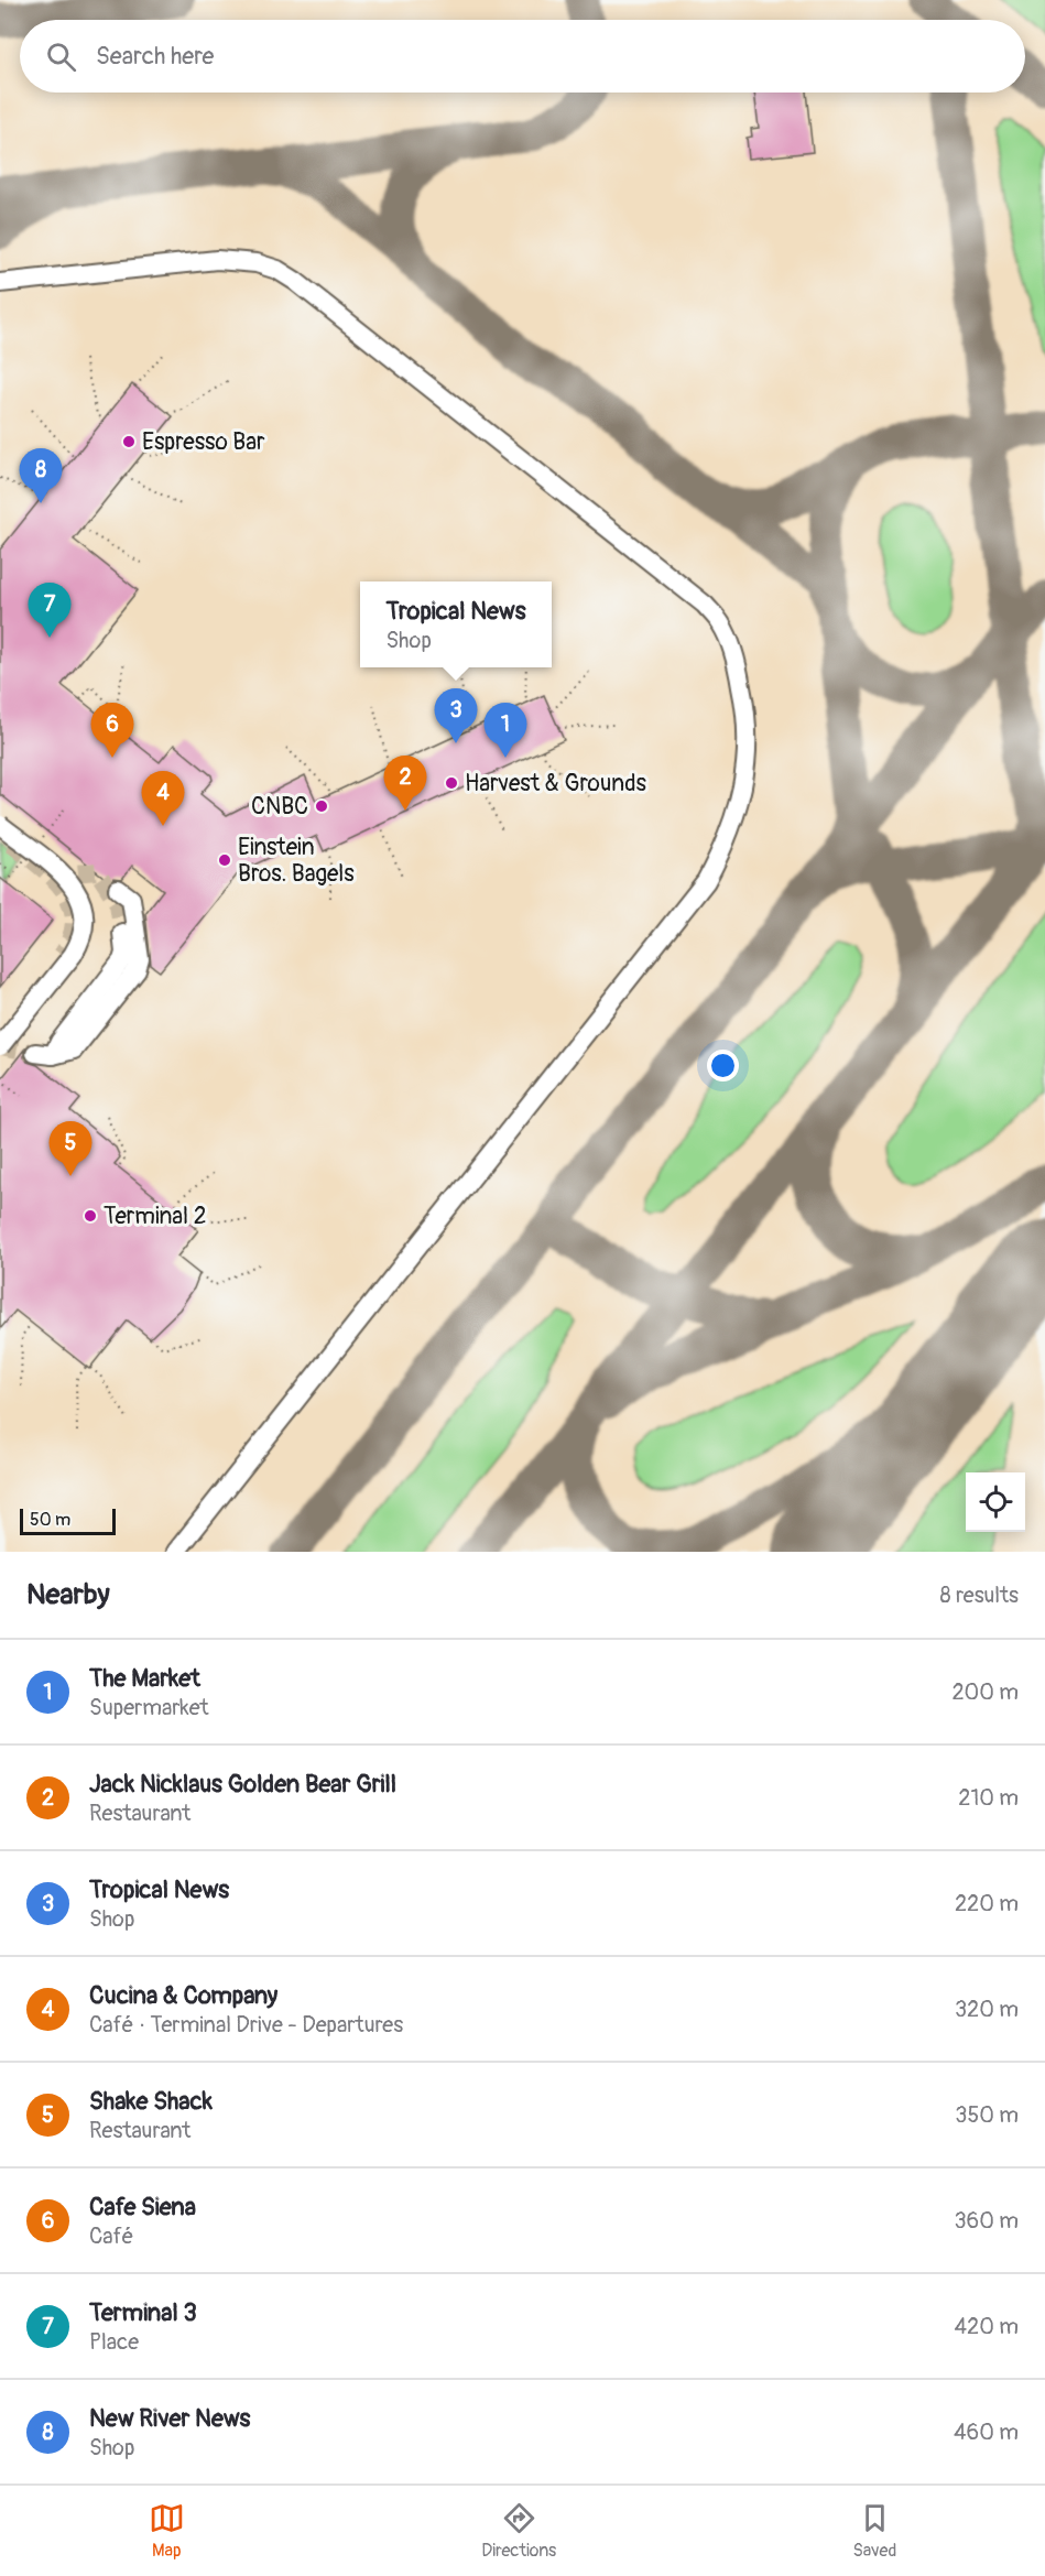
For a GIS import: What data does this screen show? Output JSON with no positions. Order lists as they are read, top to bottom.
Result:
{
  "places": [
    "Espresso Bar",
    "Harvest & Grounds",
    "CNBC",
    "Einstein Bros. Bagels",
    "Terminal 2"
  ],
  "scale_bar": "50 m",
  "page": {
    "search": "Search here",
    "pins": [
      "8",
      "7",
      "3",
      "1",
      "6",
      "2",
      "4",
      "5"
    ],
    "popup": ["Tropical News", "Shop"],
    "scale": "50 m",
    "heading": ["Nearby", "8 results"],
    "list": [
      {
        "mark": "1",
        "name": "The Market",
        "note": "Supermarket",
        "value": "200 m"
      },
      {
        "mark": "2",
        "name": "Jack Nicklaus Golden Bear Grill",
        "note": "Restaurant",
        "value": "210 m"
      },
      {
        "mark": "3",
        "name": "Tropical News",
        "note": "Shop",
        "value": "220 m"
      },
      {
        "mark": "4",
        "name": "Cucina & Company",
        "note": "Café · Terminal Drive - Departures",
        "value": "320 m"
      },
      {
        "mark": "5",
        "name": "Shake Shack",
        "note": "Restaurant",
        "value": "350 m"
      },
      {
        "mark": "6",
        "name": "Cafe Siena",
        "note": "Café",
        "value": "360 m"
      },
      {
        "mark": "7",
        "name": "Terminal 3",
        "note": "Place",
        "value": "420 m"
      },
      {
        "mark": "8",
        "name": "New River News",
        "note": "Shop",
        "value": "460 m"
      }
    ],
    "nav": ["Map", "Directions", "Saved"]
  }
}
